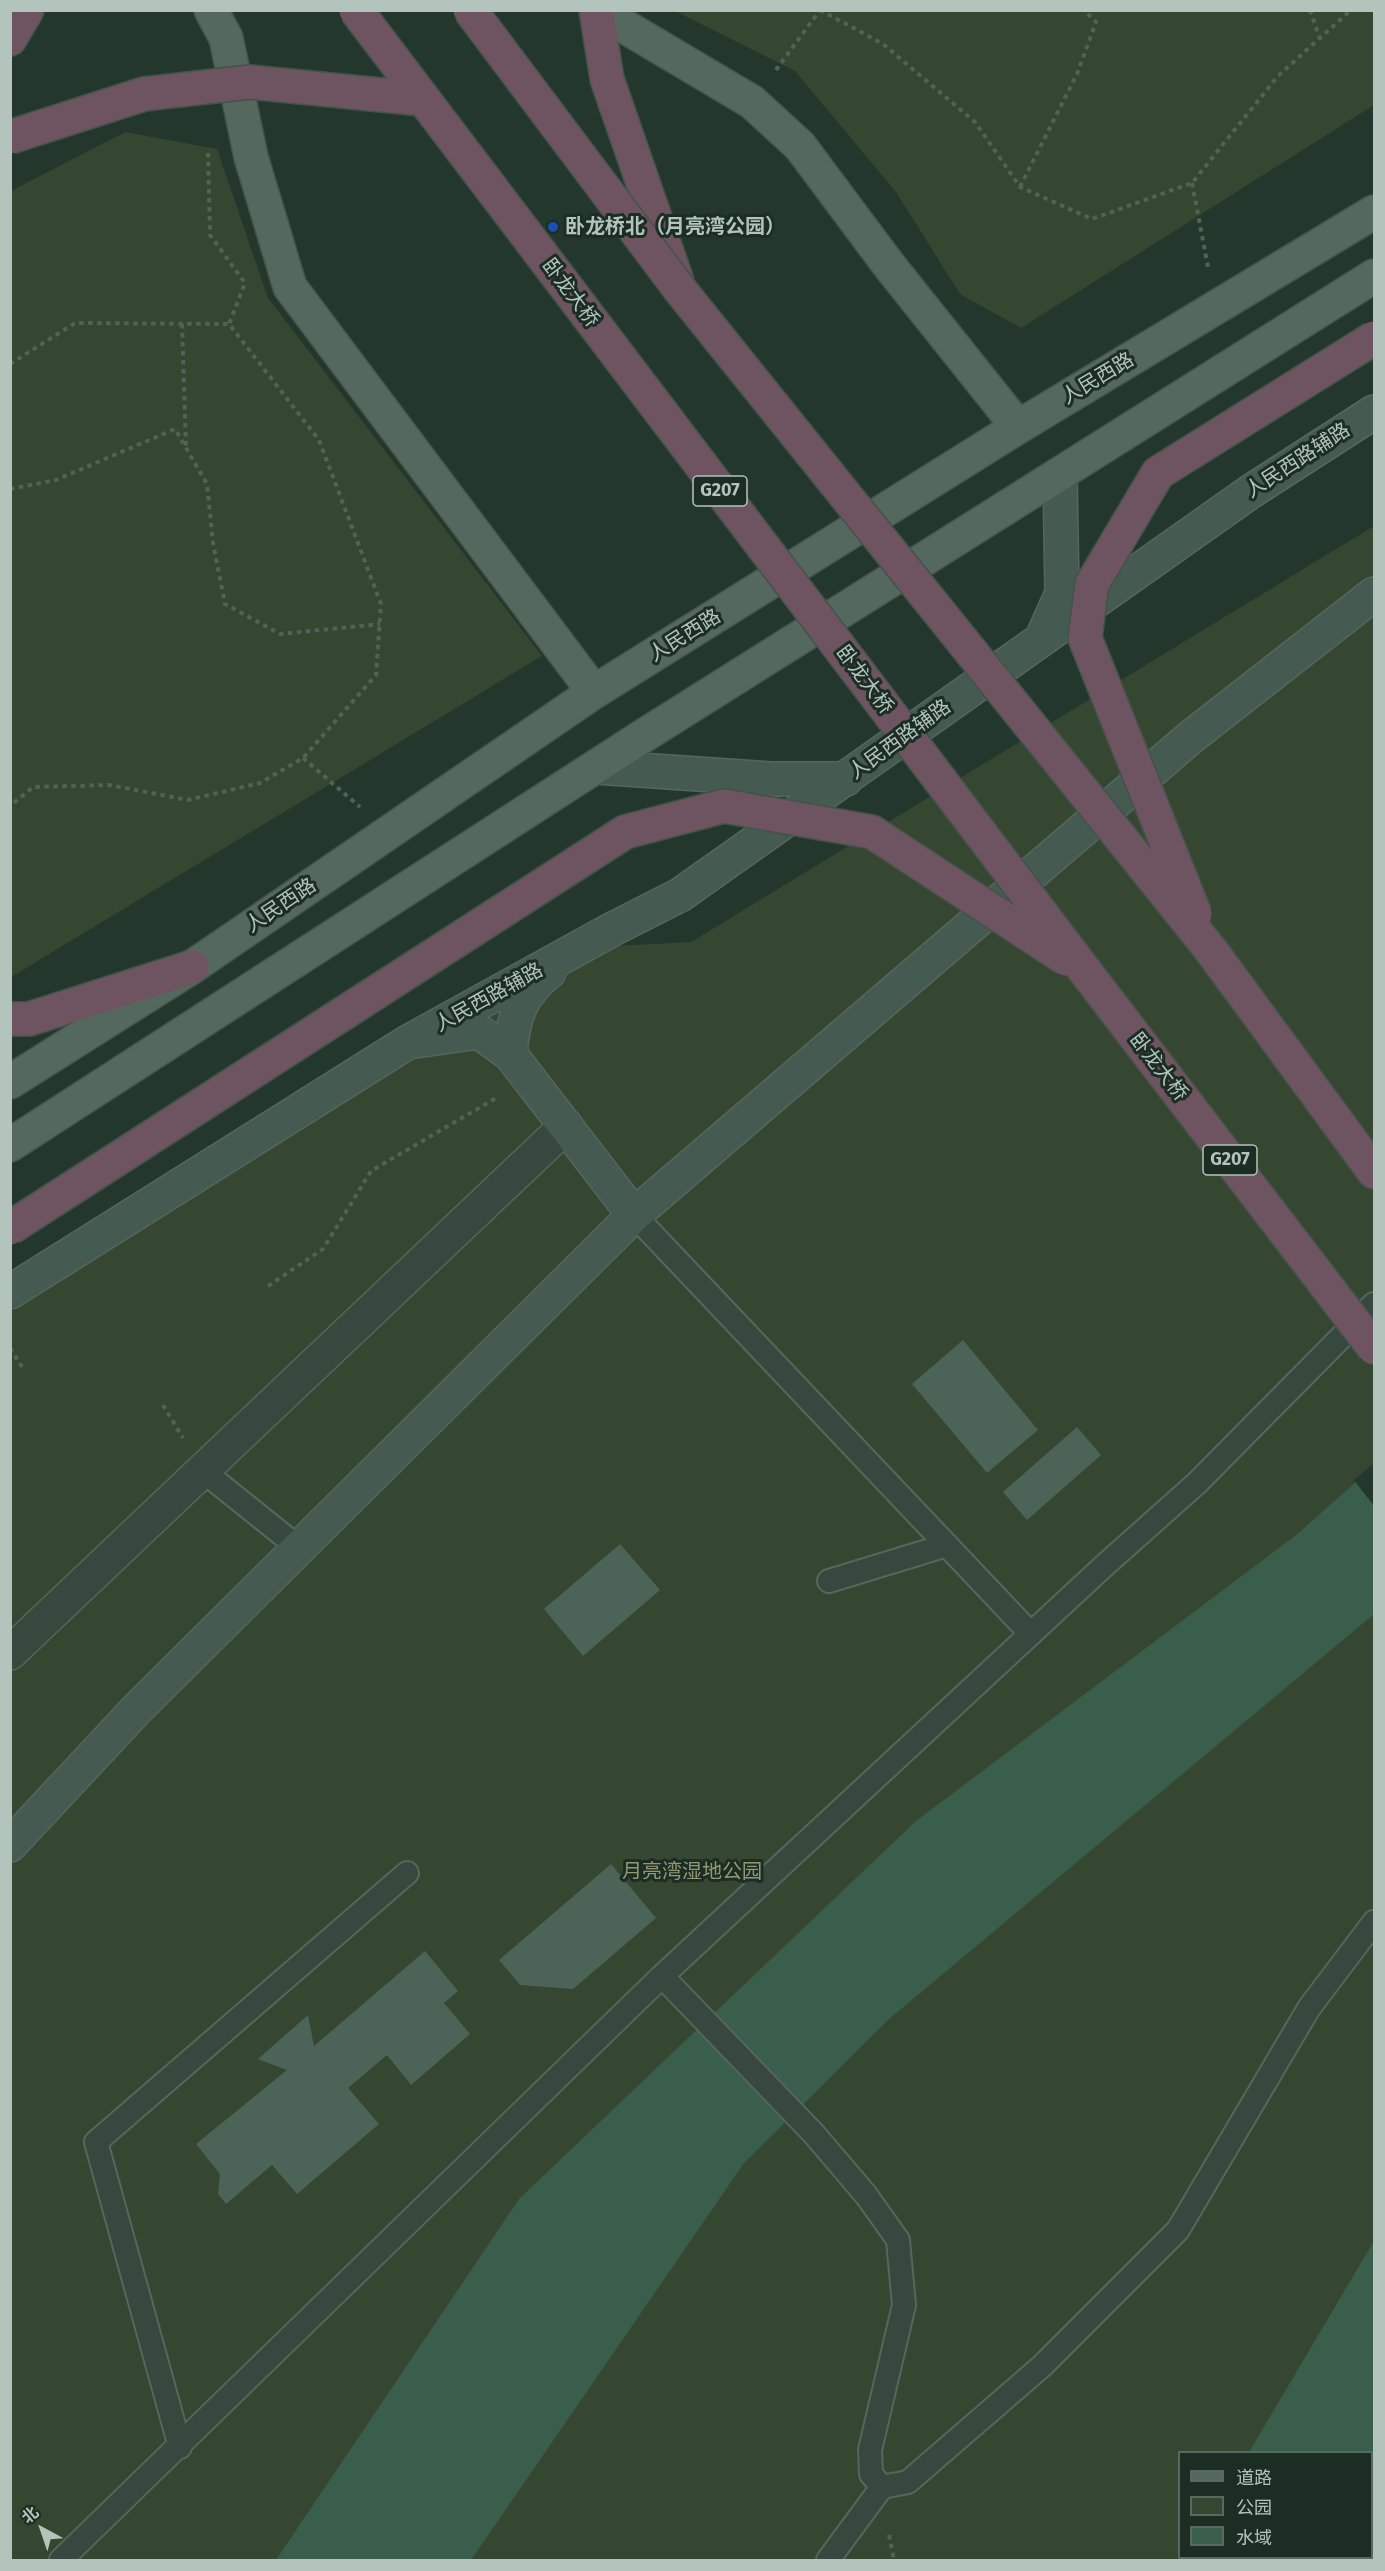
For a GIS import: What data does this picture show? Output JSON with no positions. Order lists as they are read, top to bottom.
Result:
{
  "streets": {
    "highway": ["卧龙大桥", "G207"],
    "main road": ["人民西路"],
    "street": ["人民西路辅路"]
  },
  "parks": ["月亮湾湿地公园"],
  "places": ["卧龙桥北（月亮湾公园）"],
  "legend": ["道路", "公园", "水域"],
  "north": "top left"
}
